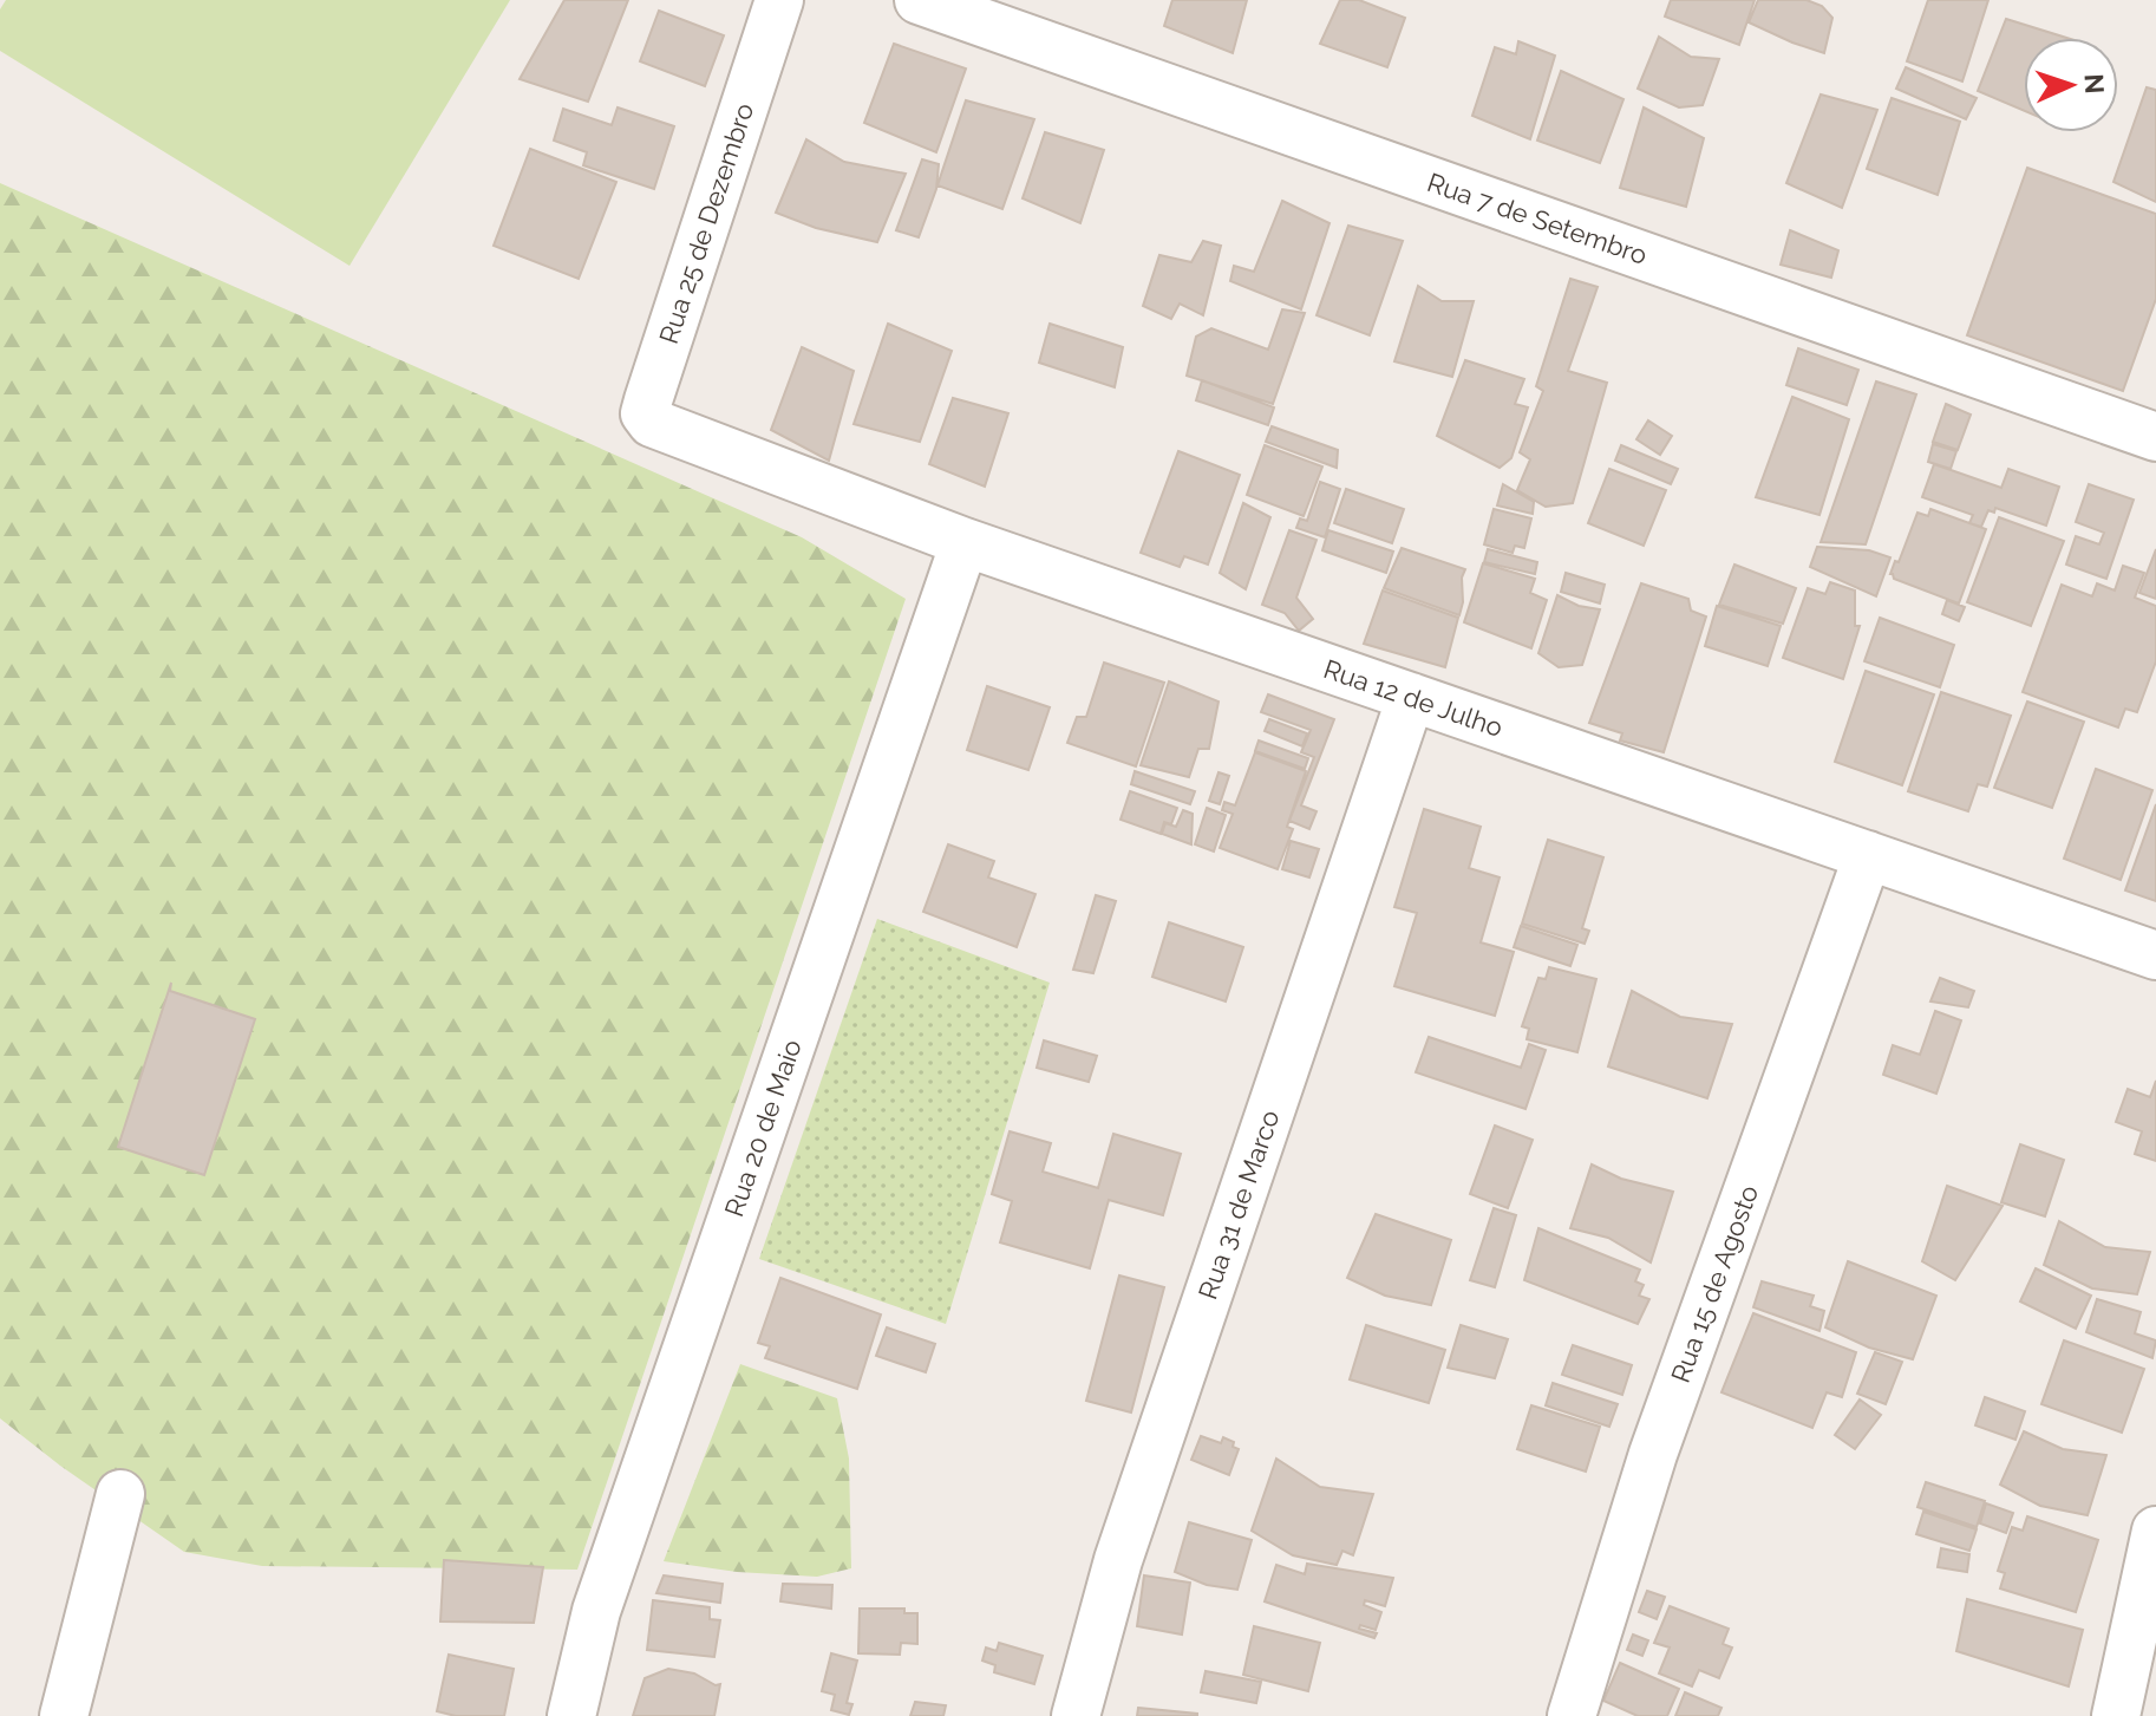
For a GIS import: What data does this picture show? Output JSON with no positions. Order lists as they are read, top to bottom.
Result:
{
  "streets": {
    "street": [
      "Rua 7 de Setembro",
      "Rua 25 de Dezembro",
      "Rua 12 de Julho",
      "Rua 20 de Maio",
      "Rua 31 de Marco",
      "Rua 15 de Agosto"
    ]
  },
  "crossings": [
    ["Rua 25 de Dezembro", "Rua 12 de Julho"],
    ["Rua 12 de Julho", "Rua 20 de Maio"],
    ["Rua 12 de Julho", "Rua 31 de Marco"],
    ["Rua 12 de Julho", "Rua 15 de Agosto"]
  ],
  "north": "right"
}
